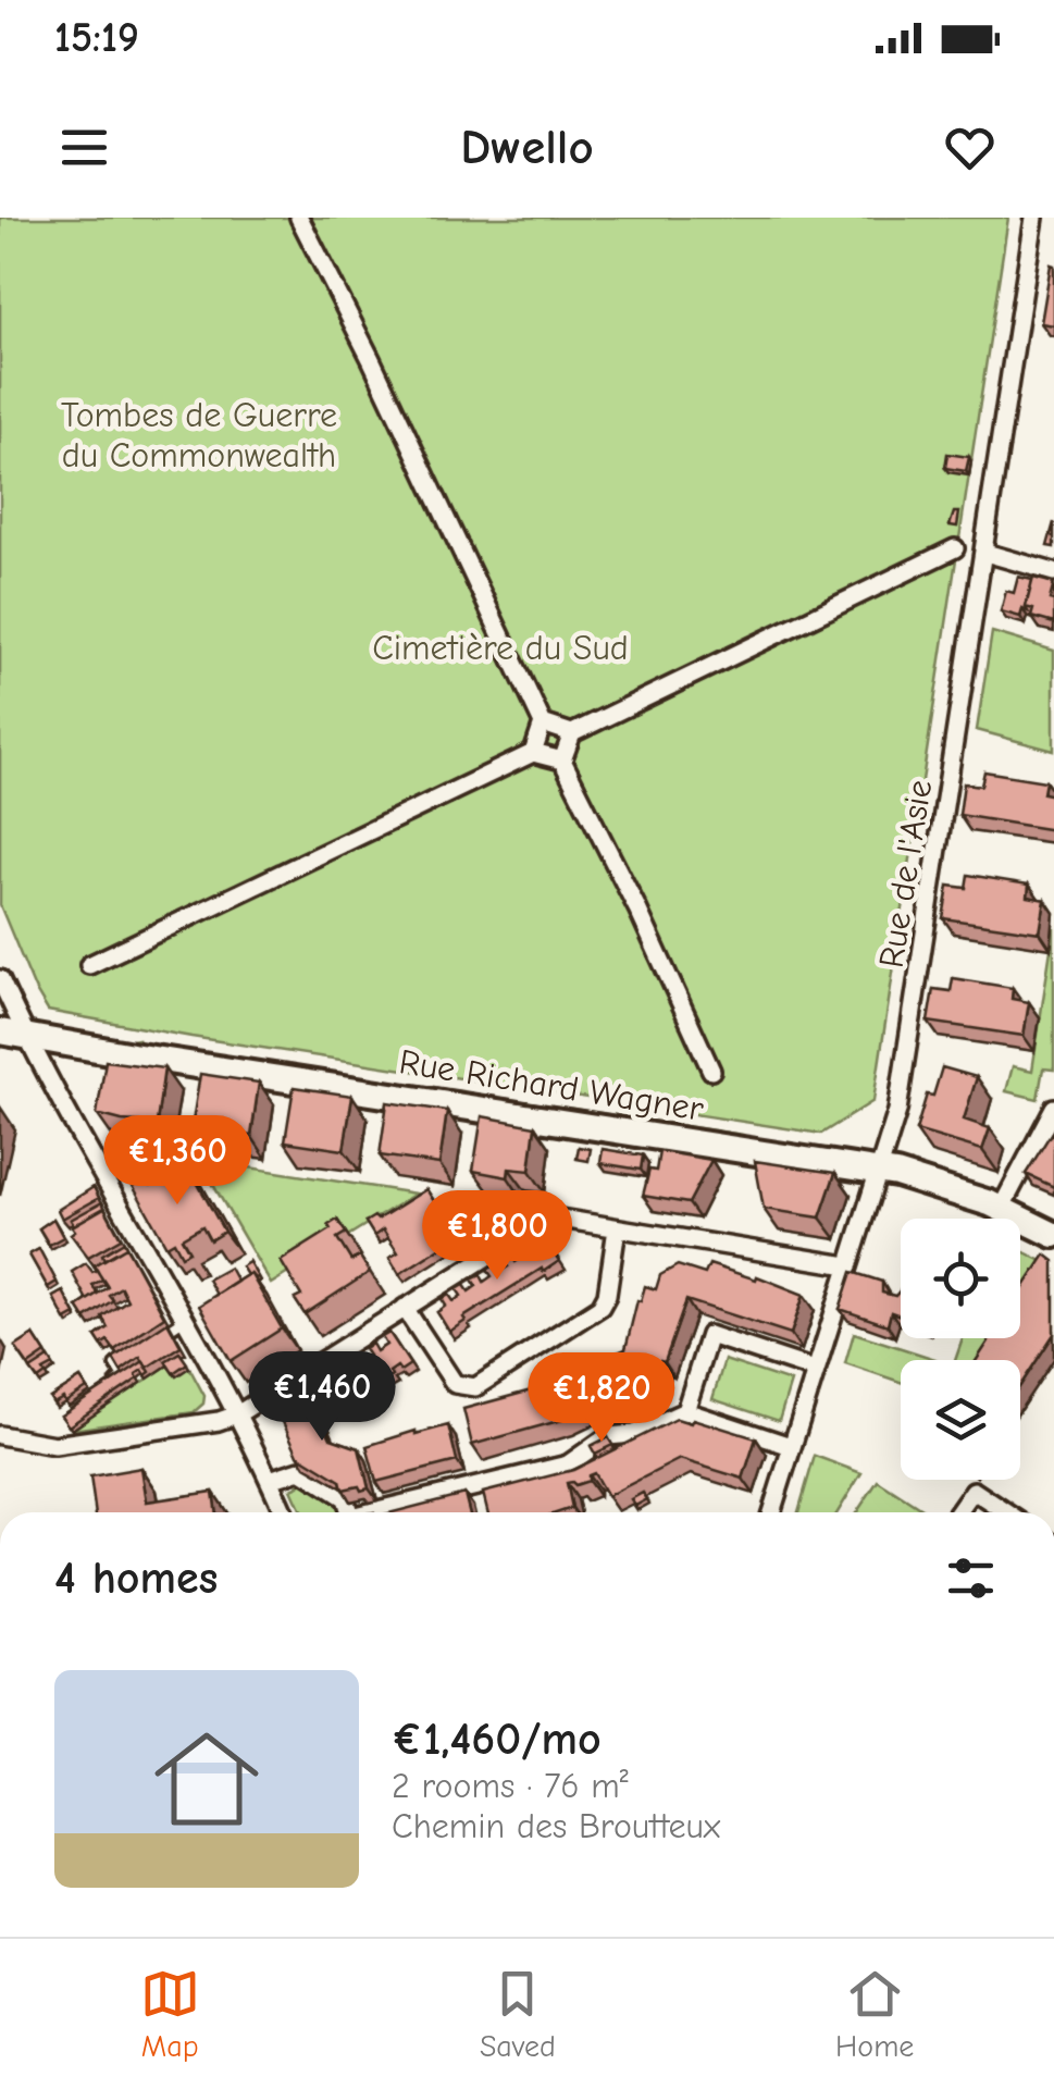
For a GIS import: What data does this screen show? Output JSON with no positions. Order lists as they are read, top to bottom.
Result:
{
  "streets": {
    "street": ["Rue de l'Asie", "Rue Richard Wagner"]
  },
  "crossings": [
    ["Rue de l'Asie", "Rue Richard Wagner"]
  ],
  "parks": ["Tombes de Guerre du Commonwealth", "Cimetière du Sud"],
  "page": {
    "status": "15:19",
    "header": "Dwello",
    "price": [
      "€1,360",
      "€1,800",
      "€1,460",
      "€1,820"
    ],
    "heading": "4 homes",
    "list": [
      {
        "name": "€1,460/mo",
        "note": "2 rooms · 76 m² · Chemin des Broutteux"
      }
    ],
    "tabs": ["Map", "Saved", "Home"]
  }
}
